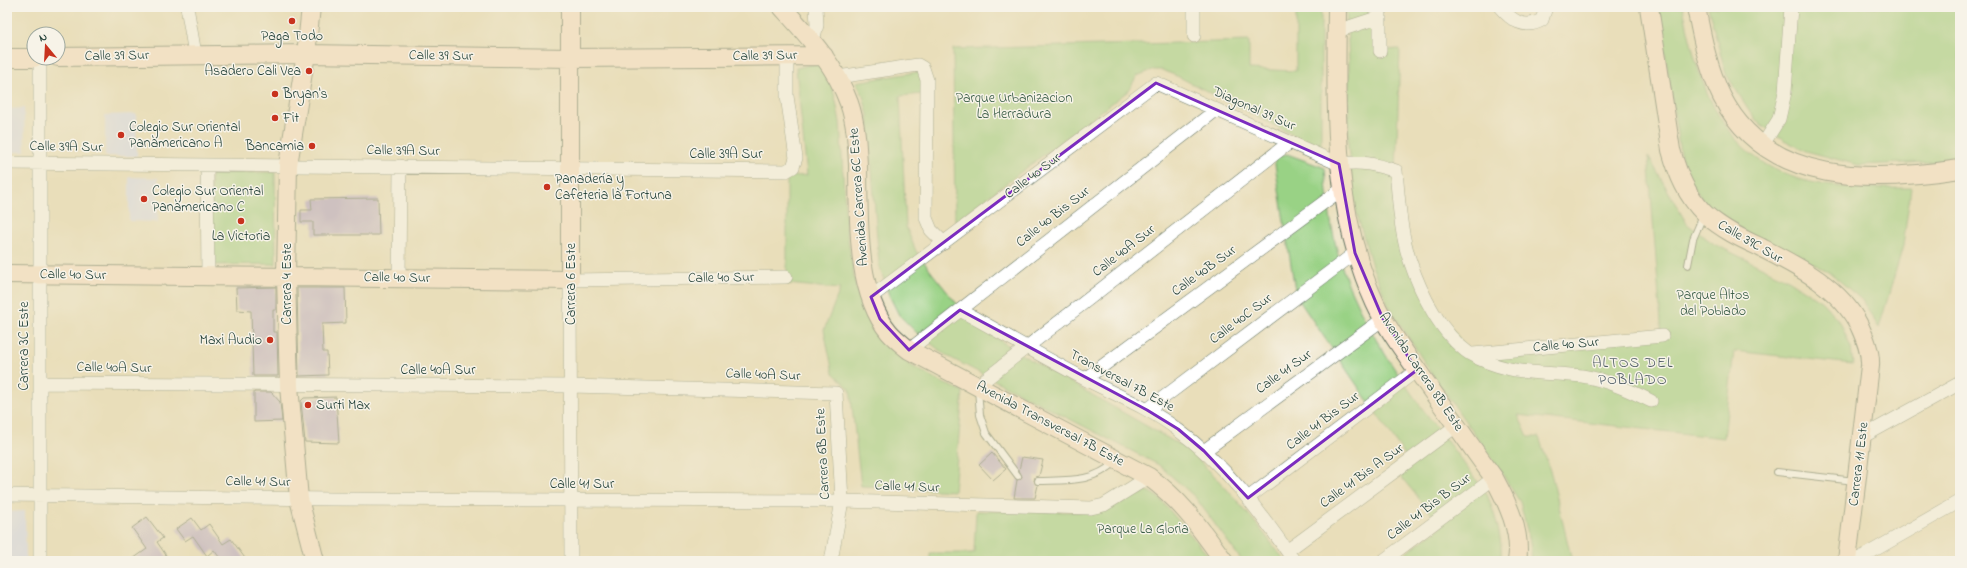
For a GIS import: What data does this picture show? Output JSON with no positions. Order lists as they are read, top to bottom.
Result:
{
  "streets": {
    "street": [
      "Calle 39 Sur",
      "Diagonal 39 Sur",
      "Calle 39A Sur",
      "Calle 40 Sur",
      "Avenida Carrera 6C Este",
      "Calle 40 Bis Sur",
      "Calle 39C Sur",
      "Calle 40A Sur",
      "Calle 40B Sur",
      "Carrera 4 Este",
      "Carrera 6 Este",
      "Calle 40C Sur",
      "Carrera 3C Este",
      "Calle 41 Sur",
      "Avenida Carrera 8B Este",
      "Transversal 7B Este",
      "Calle 41 Bis Sur",
      "Avenida Transversal 7B Este",
      "Carrera 6B Este",
      "Carrera 11 Este",
      "Calle 41 Bis A Sur",
      "Calle 41 Bis B Sur"
    ]
  },
  "crossings": [
    ["Calle 39 Sur", "Calle 39A Sur"],
    ["Calle 39 Sur", "Avenida Carrera 6C Este"],
    ["Calle 39 Sur", "Carrera 4 Este"],
    ["Calle 39 Sur", "Carrera 6 Este"],
    ["Diagonal 39 Sur", "Calle 40 Sur"],
    ["Diagonal 39 Sur", "Calle 40 Bis Sur"],
    ["Diagonal 39 Sur", "Calle 40A Sur"],
    ["Diagonal 39 Sur", "Avenida Carrera 8B Este"],
    ["Calle 39A Sur", "Carrera 4 Este"],
    ["Calle 39A Sur", "Carrera 6 Este"],
    ["Calle 39A Sur", "Carrera 3C Este"],
    ["Calle 40 Sur", "Avenida Carrera 6C Este"],
    ["Calle 40 Sur", "Carrera 4 Este"],
    ["Calle 40 Sur", "Carrera 6 Este"],
    ["Calle 40 Sur", "Carrera 3C Este"],
    ["Calle 40 Sur", "Avenida Transversal 7B Este"],
    ["Avenida Carrera 6C Este", "Avenida Transversal 7B Este"],
    ["Calle 40 Bis Sur", "Transversal 7B Este"],
    ["Calle 40 Bis Sur", "Avenida Transversal 7B Este"],
    ["Calle 39C Sur", "Carrera 11 Este"],
    ["Calle 40A Sur", "Carrera 4 Este"],
    ["Calle 40A Sur", "Carrera 6 Este"],
    ["Calle 40A Sur", "Carrera 3C Este"],
    ["Calle 40A Sur", "Transversal 7B Este"],
    ["Calle 40A Sur", "Avenida Transversal 7B Este"],
    ["Calle 40A Sur", "Carrera 6B Este"],
    ["Calle 40B Sur", "Avenida Carrera 8B Este"],
    ["Calle 40B Sur", "Transversal 7B Este"],
    ["Carrera 4 Este", "Calle 41 Sur"],
    ["Carrera 6 Este", "Calle 41 Sur"],
    ["Calle 40C Sur", "Avenida Carrera 8B Este"],
    ["Calle 40C Sur", "Transversal 7B Este"],
    ["Carrera 3C Este", "Calle 41 Sur"],
    ["Calle 41 Sur", "Avenida Carrera 8B Este"],
    ["Calle 41 Sur", "Transversal 7B Este"],
    ["Calle 41 Sur", "Avenida Transversal 7B Este"],
    ["Calle 41 Sur", "Carrera 6B Este"],
    ["Avenida Carrera 8B Este", "Calle 41 Bis Sur"],
    ["Avenida Carrera 8B Este", "Calle 41 Bis A Sur"],
    ["Avenida Carrera 8B Este", "Calle 41 Bis B Sur"],
    ["Transversal 7B Este", "Calle 41 Bis Sur"],
    ["Transversal 7B Este", "Calle 41 Bis A Sur"]
  ],
  "districts": ["ALTOS DEL POBLADO"],
  "parks": ["Parque Urbanizacion La Herradura", "Parque Altos del Poblado", "Parque La Gloria"],
  "places": [
    "Paga Todo",
    "Asadero Cali Vea",
    "Bryan's",
    "Fit",
    "Colegio Sur Oriental Panamericano A",
    "Bancamia",
    "Panadería y Cafeteria la Fortuna",
    "Colegio Sur Oriental Panamericano C",
    "La Victoria",
    "Maxi Audio",
    "Surti Max"
  ],
  "north": "top"
}
